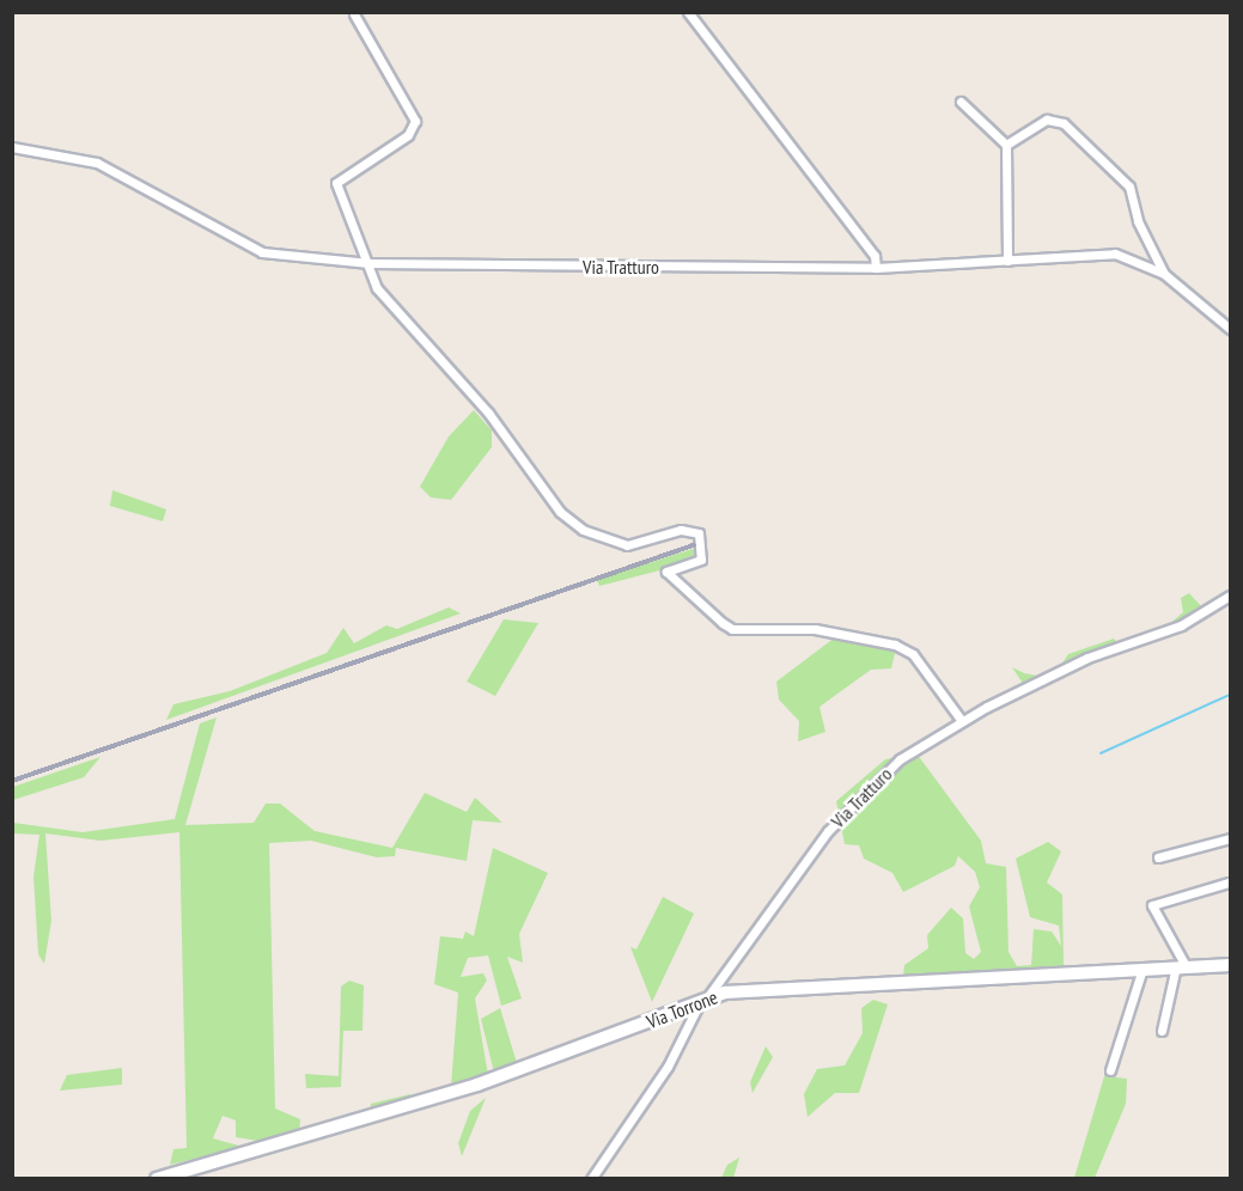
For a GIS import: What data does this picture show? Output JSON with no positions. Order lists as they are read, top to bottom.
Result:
{
  "streets": {
    "main road": ["Via Torrone"],
    "street": ["Via Tratturo"]
  },
  "crossings": [
    ["Via Tratturo", "Via Torrone"]
  ]
}
